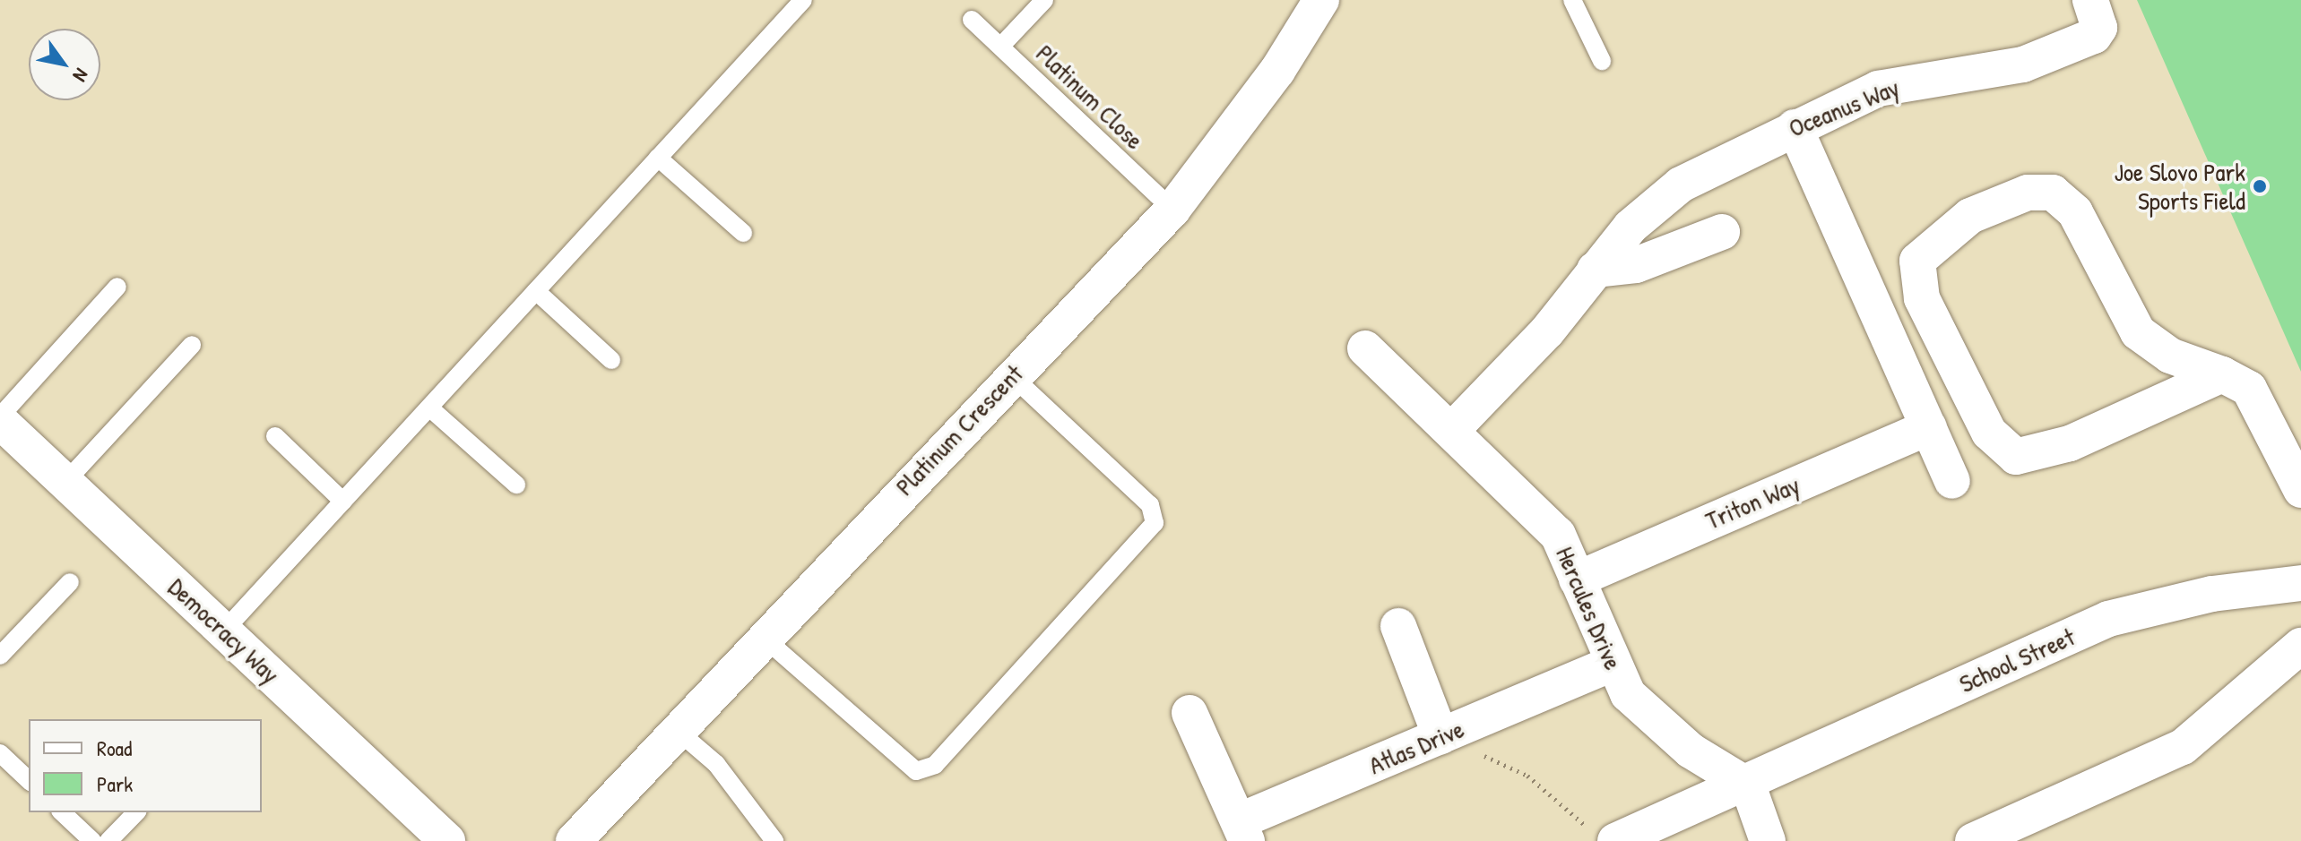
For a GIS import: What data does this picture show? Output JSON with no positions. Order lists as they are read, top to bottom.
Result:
{
  "streets": {
    "street": [
      "Oceanus Way",
      "Platinum Crescent",
      "Triton Way",
      "Hercules Drive",
      "Democracy Way",
      "School Street",
      "Atlas Drive"
    ],
    "lane": ["Platinum Close"]
  },
  "crossings": [
    ["Platinum Close", "Platinum Crescent"],
    ["Oceanus Way", "Hercules Drive"],
    ["Triton Way", "Hercules Drive"],
    ["Hercules Drive", "School Street"],
    ["Hercules Drive", "Atlas Drive"]
  ],
  "places": ["Joe Slovo Park Sports Field"],
  "legend": ["Road", "Park"],
  "north": "bottom right"
}
